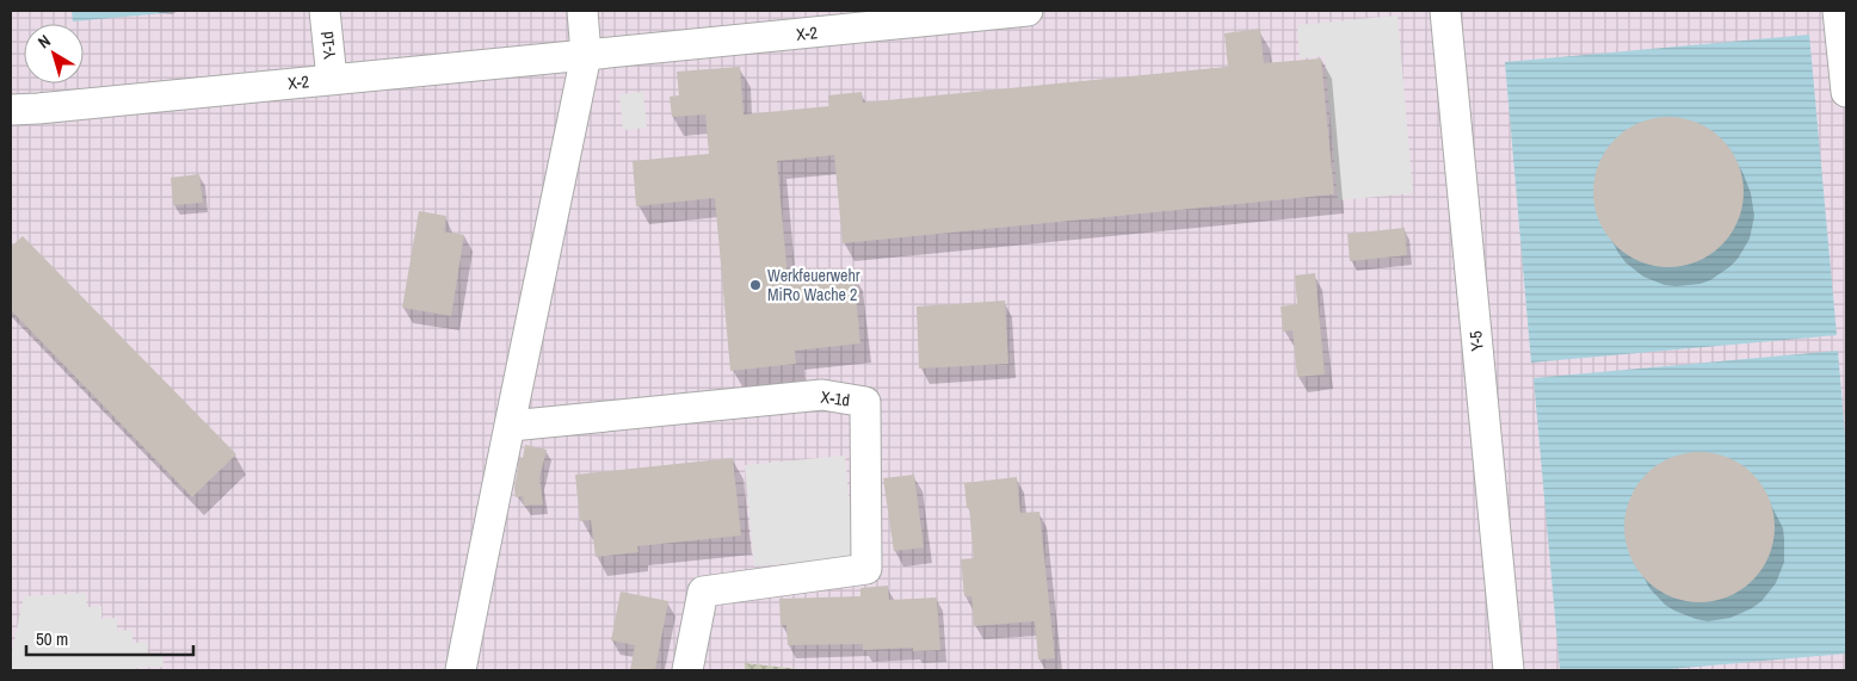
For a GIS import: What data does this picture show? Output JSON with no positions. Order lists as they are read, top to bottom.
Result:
{
  "streets": {
    "street": [
      "X-2",
      "Y-1d",
      "Y-5",
      "X-1d"
    ]
  },
  "crossings": [
    ["X-2", "Y-1d"]
  ],
  "places": ["Werkfeuerwehr MiRo Wache 2"],
  "scale_bar": "50 m",
  "north": "top left"
}
